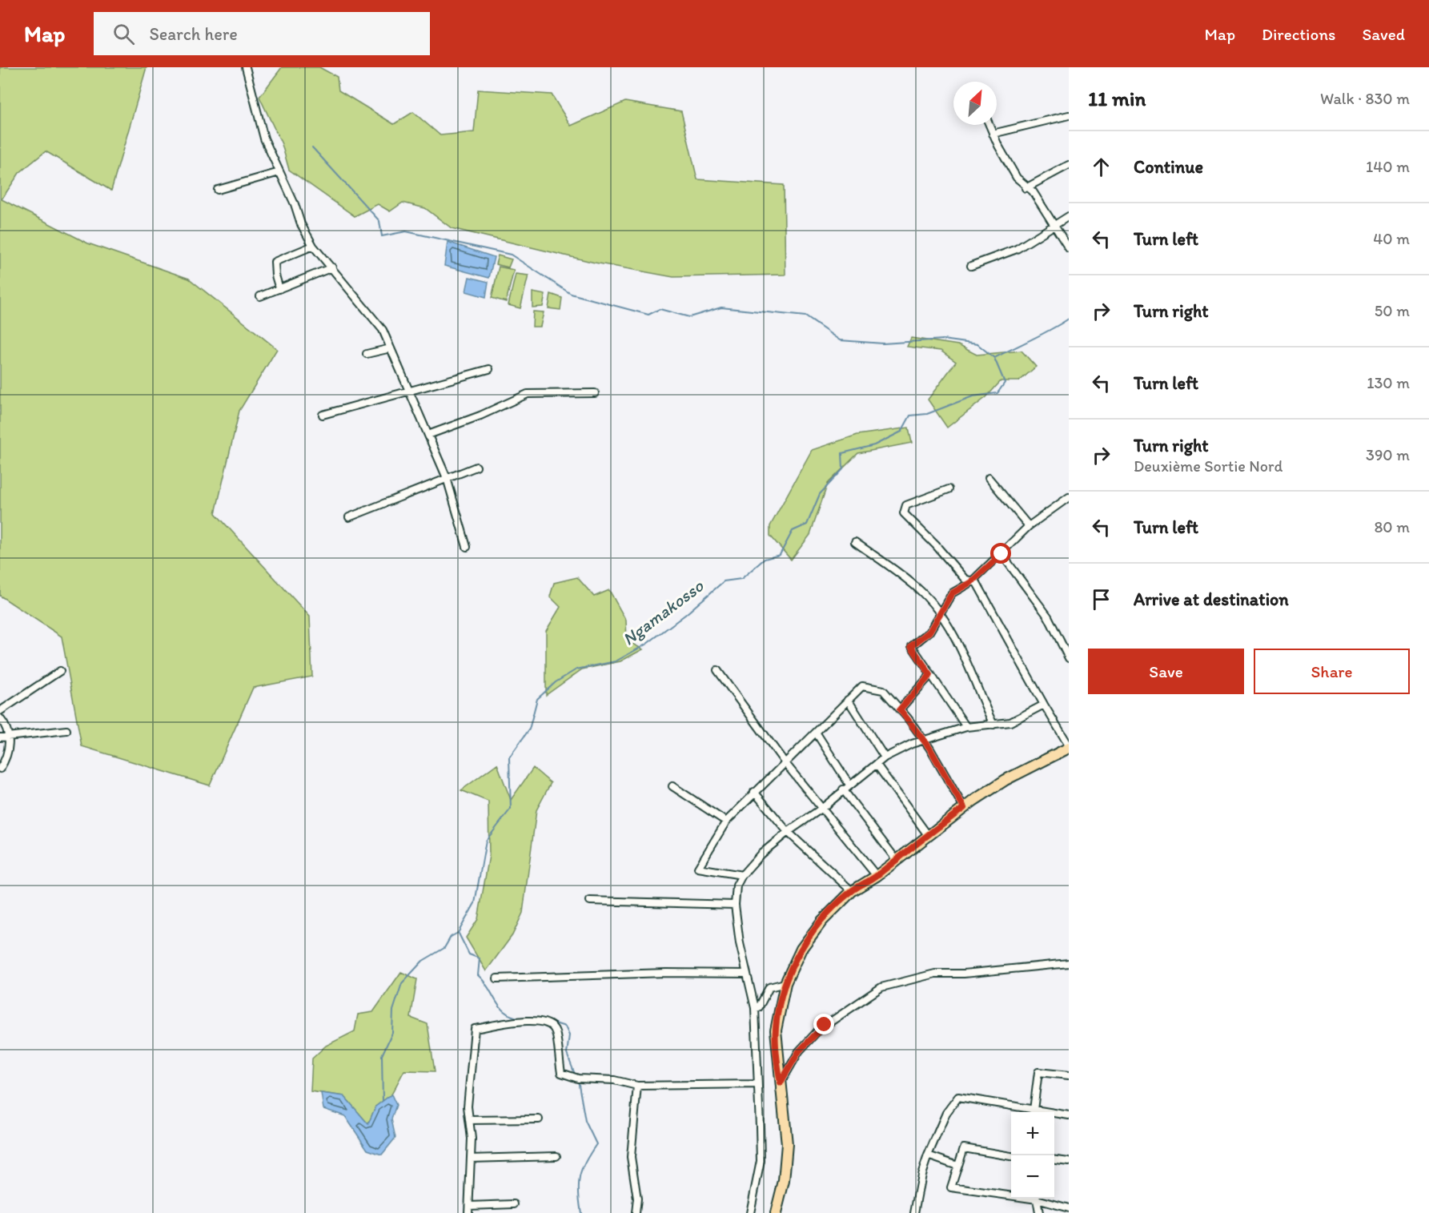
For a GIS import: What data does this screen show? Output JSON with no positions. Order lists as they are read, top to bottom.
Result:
{
  "water": ["Ngamakosso"],
  "north": "top right",
  "page": {
    "header": "Map",
    "search": "Search here",
    "nav": ["Map", "Directions", "Saved"],
    "heading": ["11 min", "Walk · 830 m"],
    "list": [
      ["Continue", "140 m"],
      ["Turn left", "40 m"],
      ["Turn right", "50 m"],
      ["Turn left", "130 m"],
      ["Turn right", "Deuxième Sortie Nord", "390 m"],
      ["Turn left", "80 m"],
      "Arrive at destination"
    ],
    "buttons": ["Save", "Share"],
    "map_buttons": ["+", "−"]
  }
}
